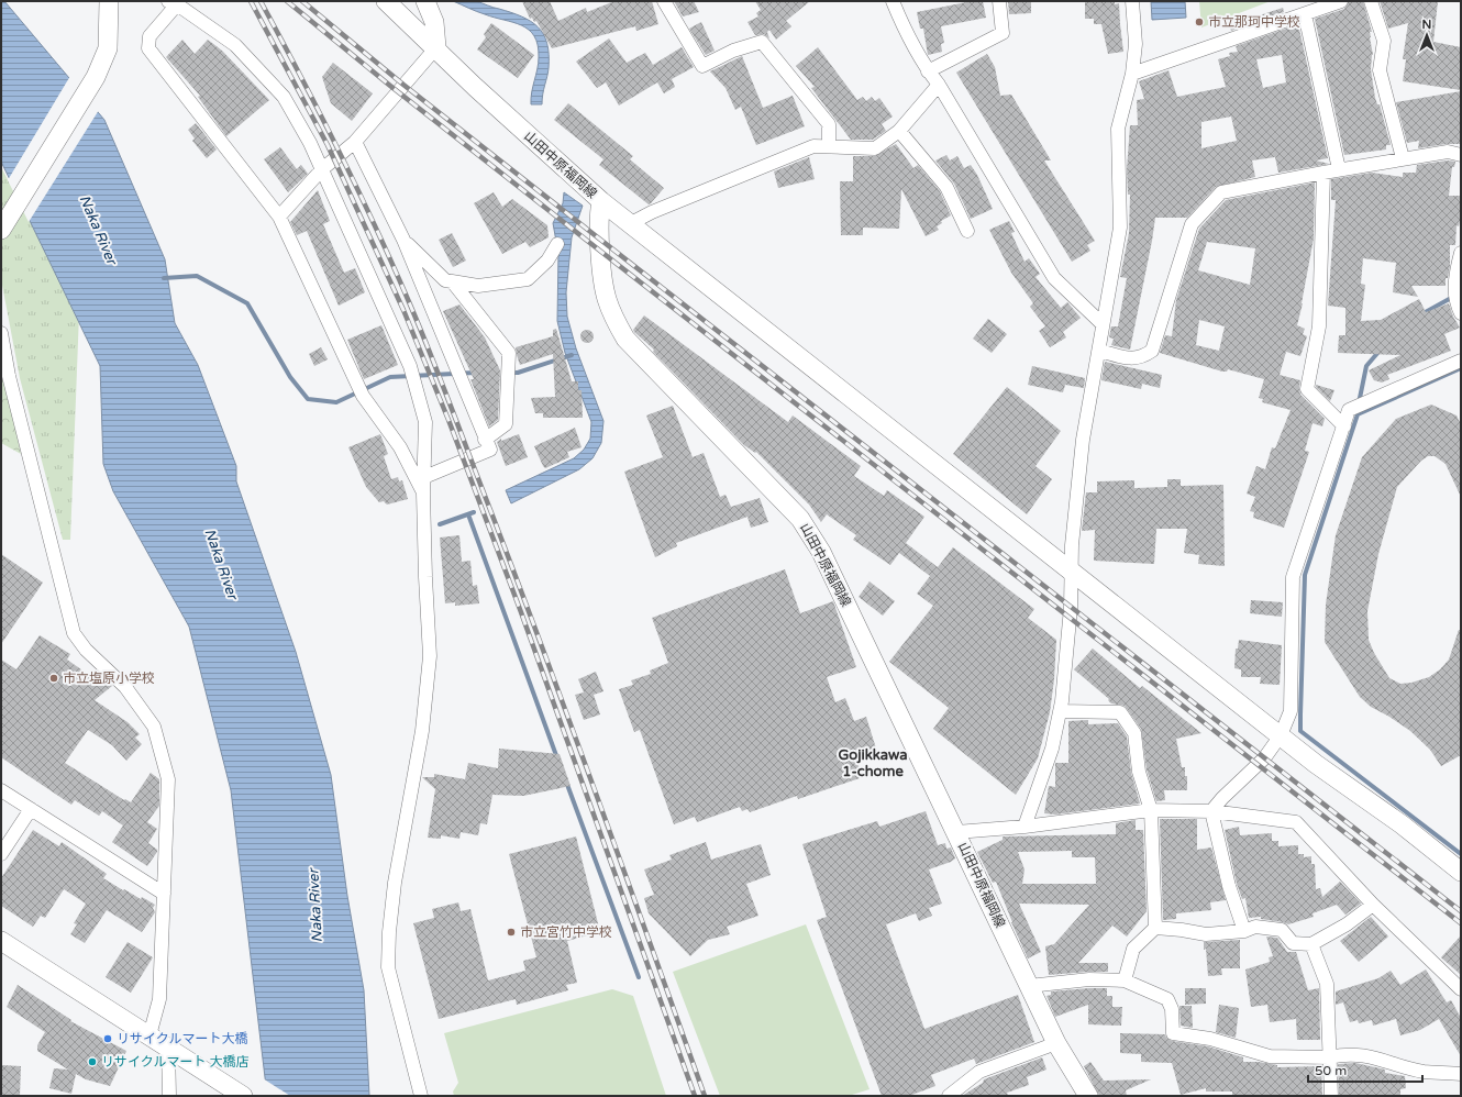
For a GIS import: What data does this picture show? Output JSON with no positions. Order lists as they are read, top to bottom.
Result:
{
  "streets": {
    "street": ["山田中原福岡線"]
  },
  "districts": ["Gojikkawa 1-chome"],
  "water": ["Naka River"],
  "places": [
    "市立那珂中学校",
    "市立塩原小学校",
    "市立宮竹中学校",
    "リサイクルマート大橋",
    "リサイクルマート 大橋店"
  ],
  "scale_bar": "50 m",
  "north": "top"
}
